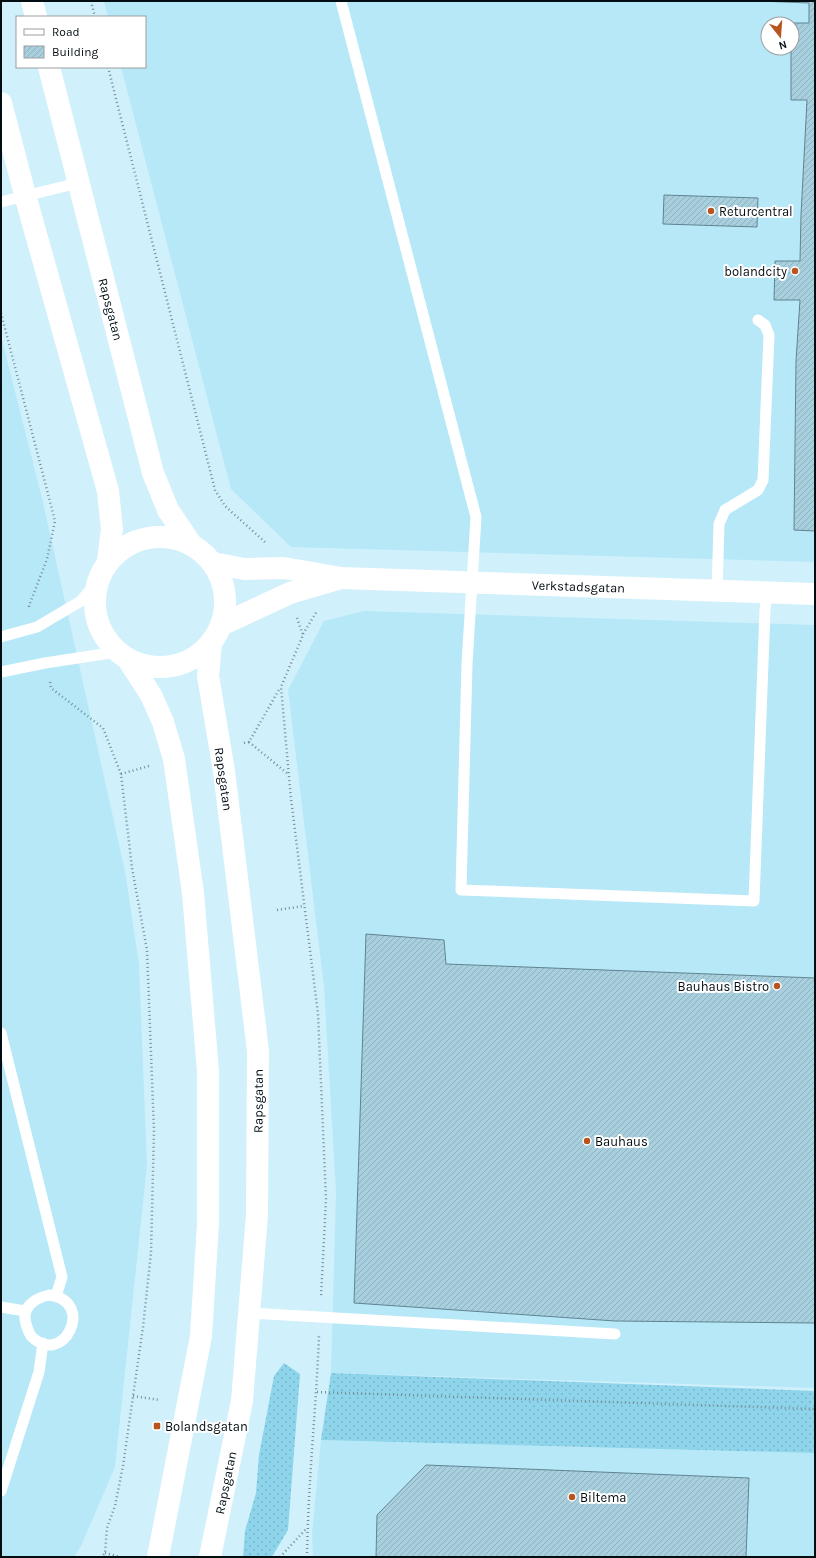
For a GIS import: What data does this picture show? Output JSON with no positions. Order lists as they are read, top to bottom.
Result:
{
  "streets": {
    "street": ["Rapsgatan", "Verkstadsgatan"]
  },
  "crossings": [
    ["Rapsgatan", "Verkstadsgatan"]
  ],
  "places": {
    "other": [
      "Returcentral",
      "bolandcity",
      "Bauhaus Bistro",
      "Bauhaus",
      "Biltema"
    ],
    "transit": ["Bolandsgatan"]
  },
  "legend": ["Road", "Building"],
  "north": "bottom"
}
